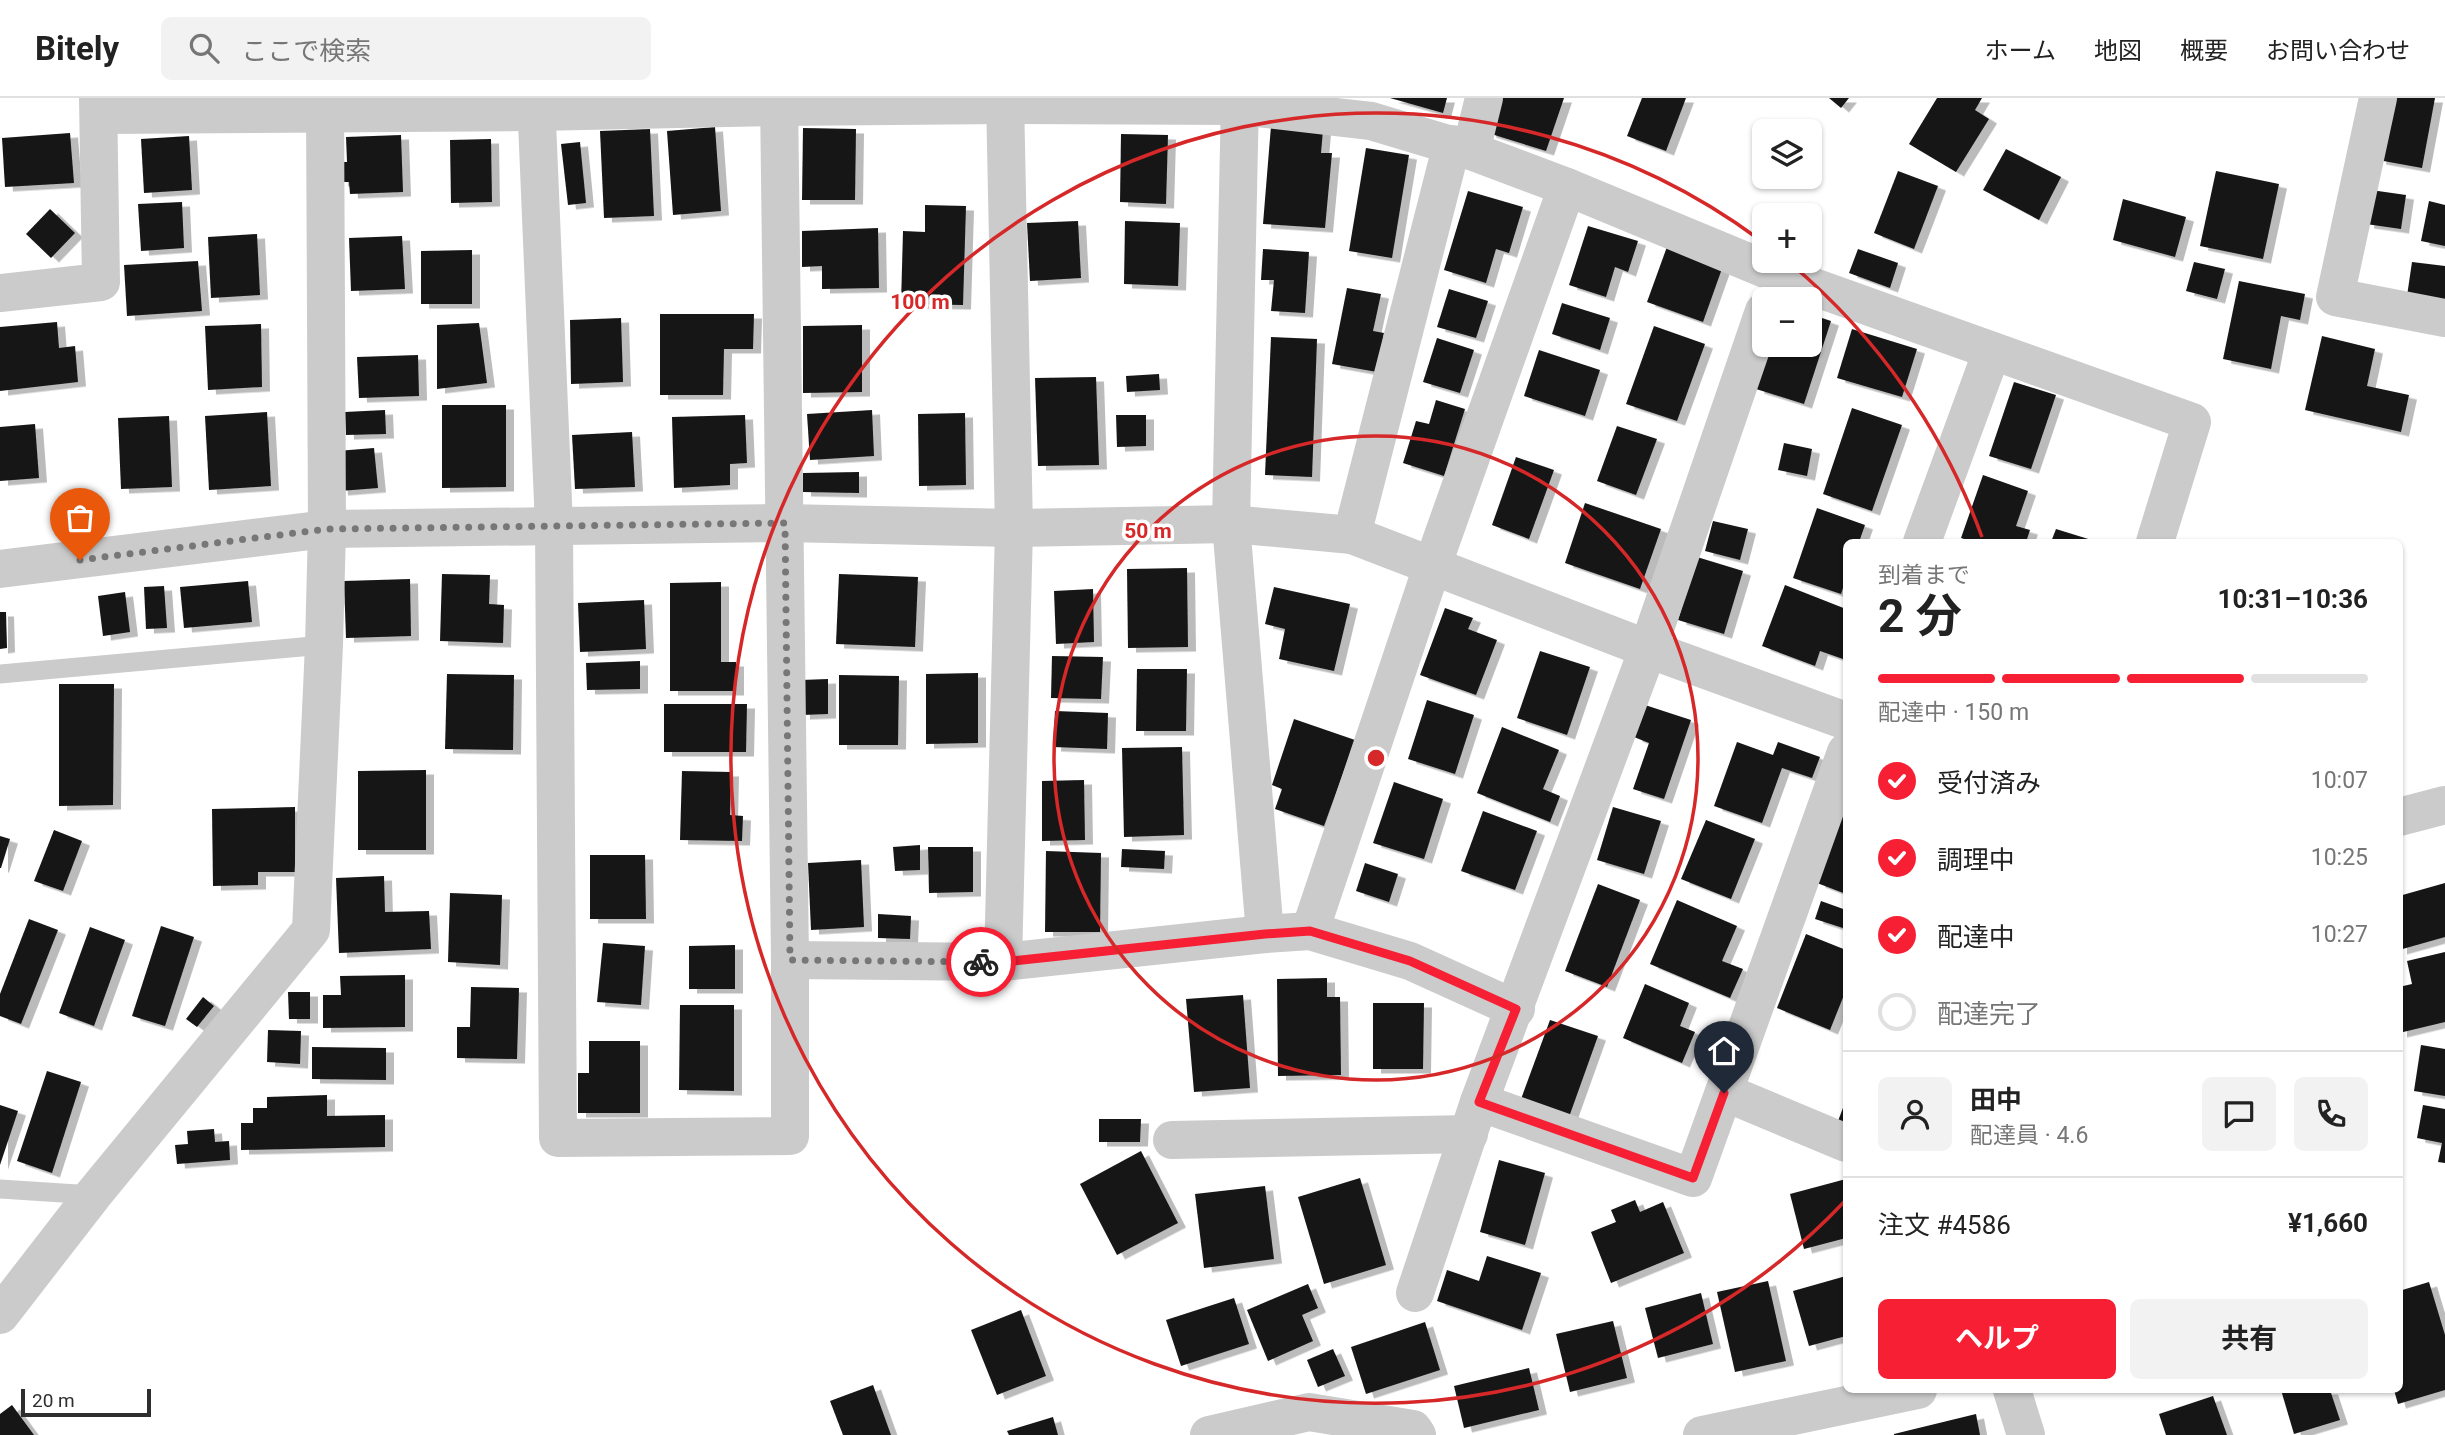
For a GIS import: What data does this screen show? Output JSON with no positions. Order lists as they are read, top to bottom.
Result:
{
  "scale_bar": "20 m",
  "page": {
    "header": "Bitely",
    "search": "ここで検索",
    "nav": [
      "ホーム",
      "地図",
      "概要",
      "お問い合わせ"
    ],
    "map_buttons": ["+", "−"],
    "heading": ["2 分", "到着まで", "10:31–10:36"],
    "panel": [
      "田中",
      "配達員 · 4.6",
      "注文 #4586",
      "¥1,660"
    ],
    "bar": "配達中 · 150 m",
    "list": [
      ["受付済み", "10:07"],
      ["調理中", "10:25"],
      ["配達中", "10:27"],
      "配達完了"
    ],
    "buttons": ["ヘルプ", "共有"],
    "scale": "20 m"
  },
  "rings": ["100 m", "50 m"]
}
